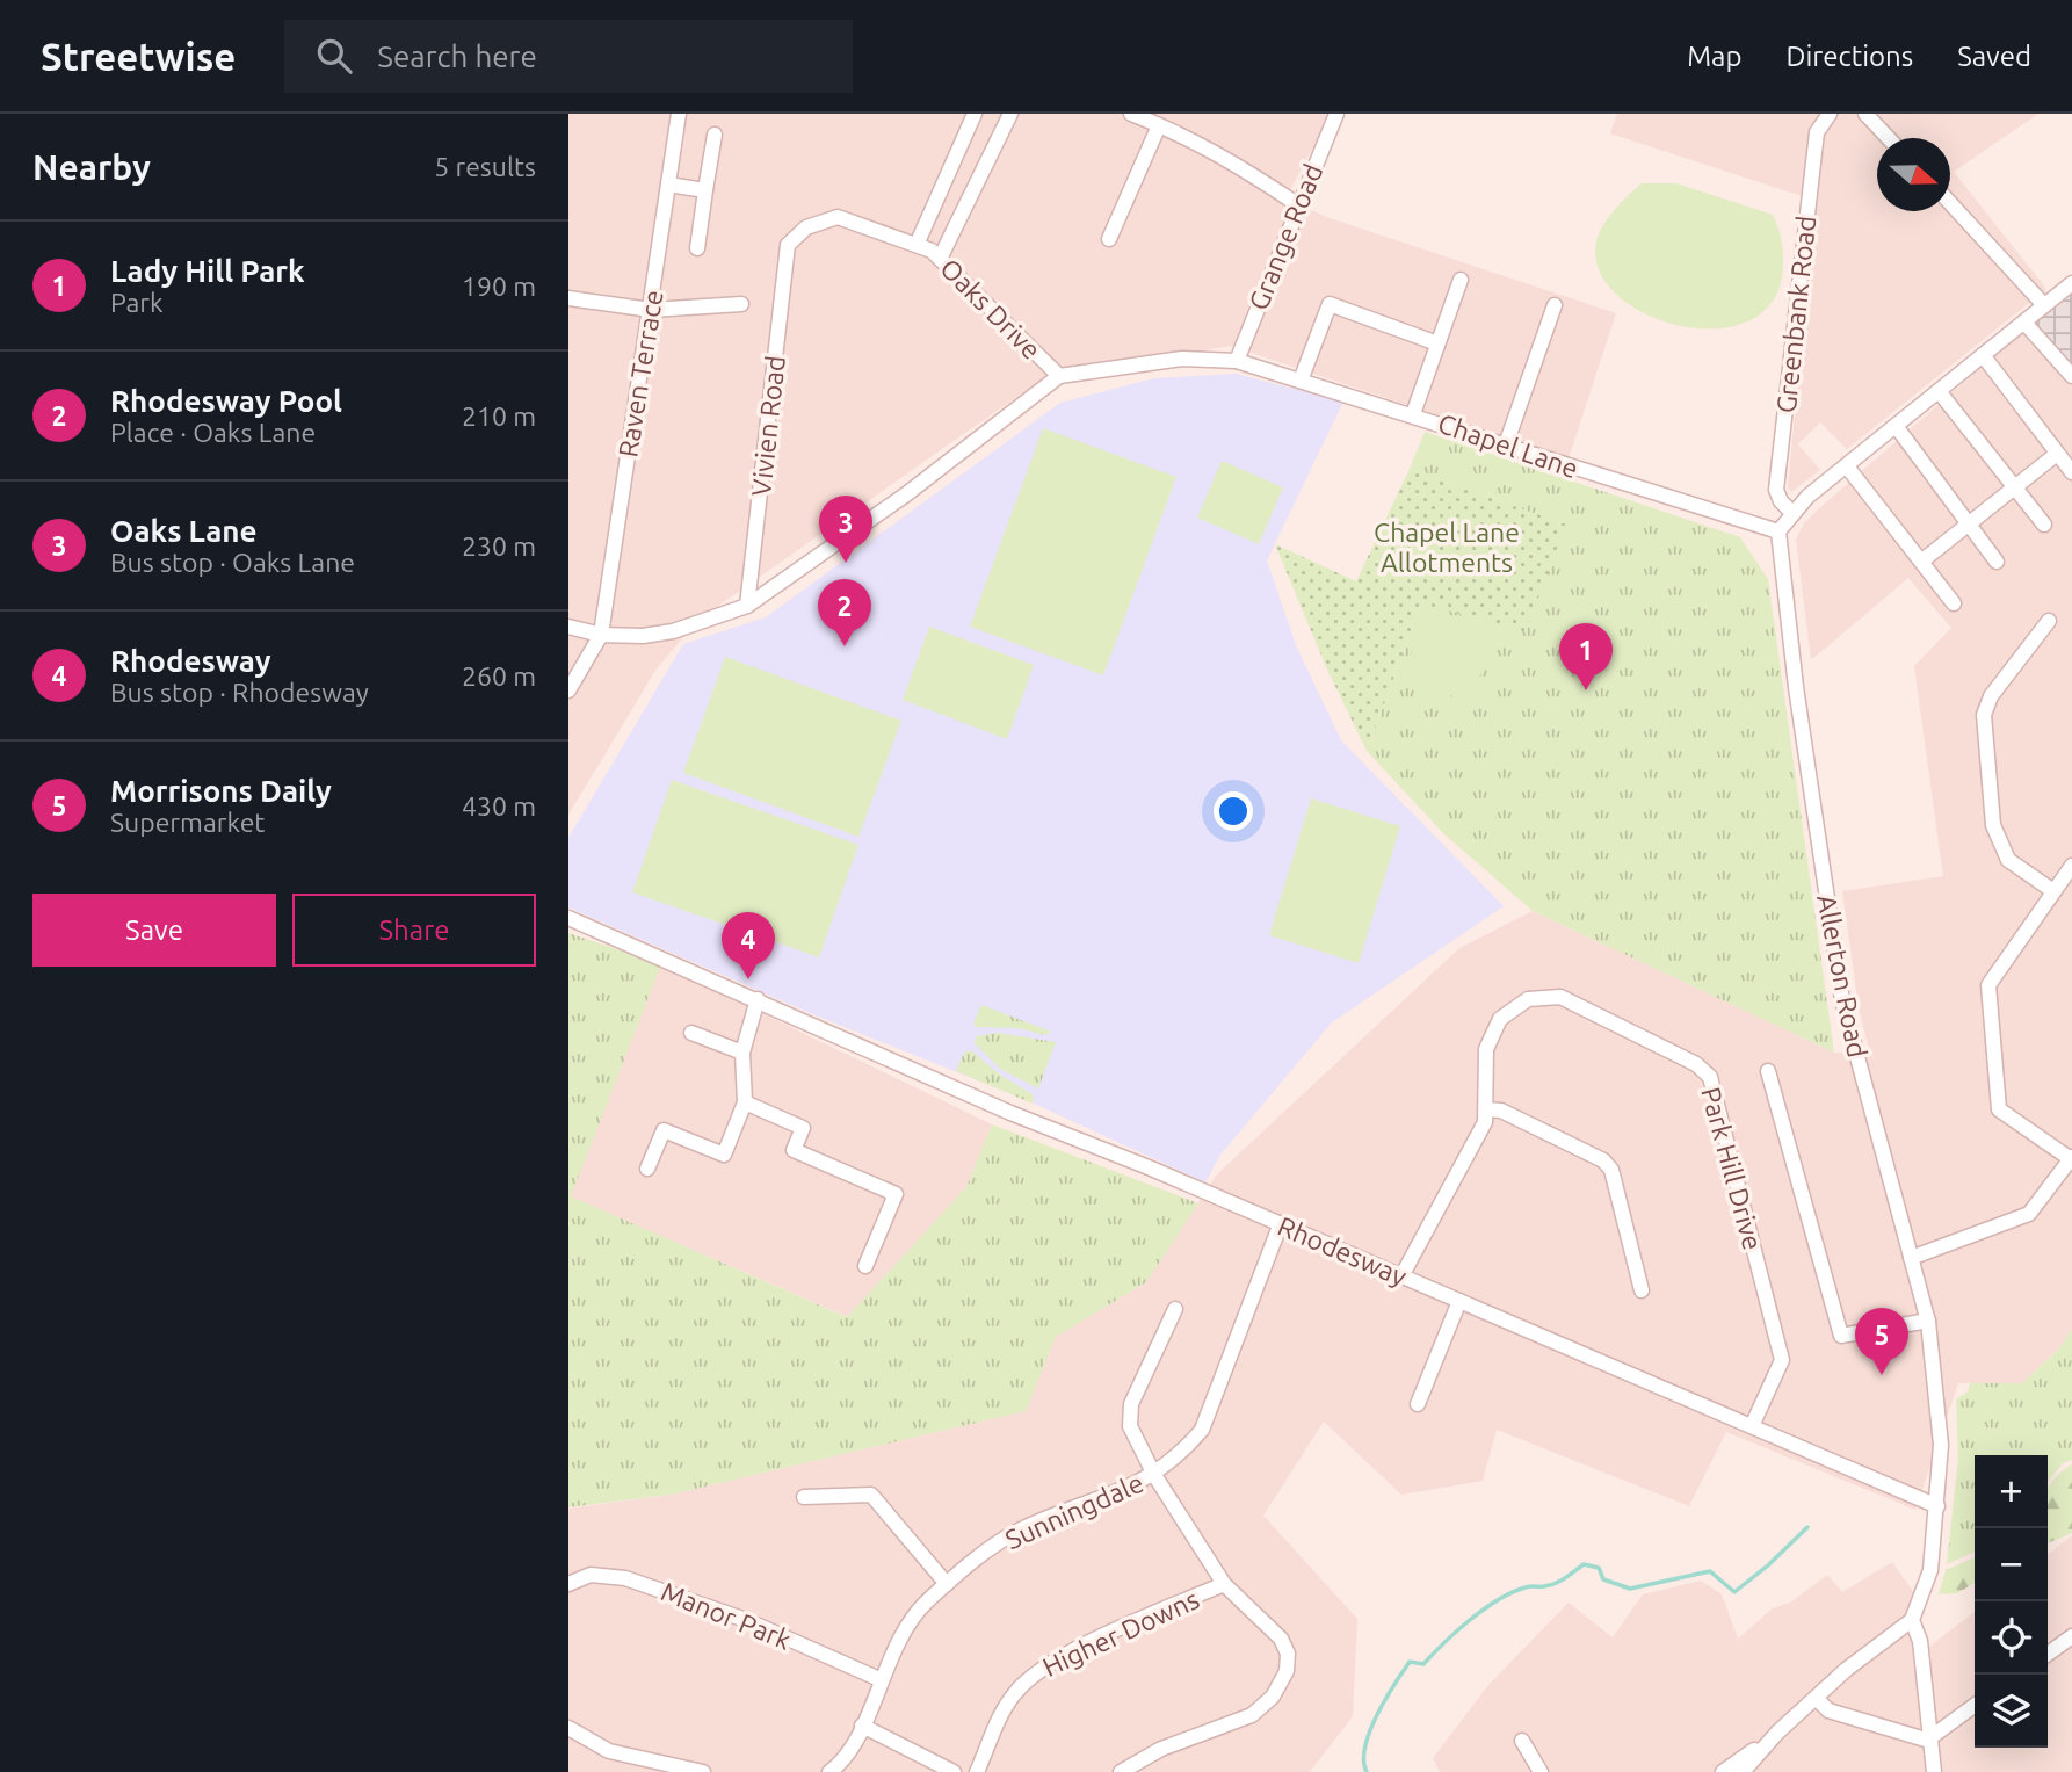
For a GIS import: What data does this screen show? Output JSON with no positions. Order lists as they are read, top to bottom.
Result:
{
  "streets": {
    "street": [
      "Grange Road",
      "Oaks Drive",
      "Greenbank Road",
      "Raven Terrace",
      "Vivien Road",
      "Chapel Lane",
      "Allerton Road",
      "Park Hill Drive",
      "Rhodesway",
      "Sunningdale",
      "Manor Park",
      "Higher Downs"
    ]
  },
  "crossings": [
    ["Grange Road", "Chapel Lane"],
    ["Oaks Drive", "Vivien Road"],
    ["Oaks Drive", "Chapel Lane"],
    ["Chapel Lane", "Allerton Road"],
    ["Allerton Road", "Rhodesway"],
    ["Park Hill Drive", "Rhodesway"],
    ["Rhodesway", "Sunningdale"],
    ["Sunningdale", "Manor Park"]
  ],
  "parks": ["Chapel Lane Allotments"],
  "north": "right",
  "page": {
    "header": "Streetwise",
    "search": "Search here",
    "nav": ["Map", "Directions", "Saved"],
    "heading": ["Nearby", "5 results"],
    "list": [
      {
        "mark": "1",
        "name": "Lady Hill Park",
        "note": "Park",
        "value": "190 m"
      },
      {
        "mark": "2",
        "name": "Rhodesway Pool",
        "note": "Place · Oaks Lane",
        "value": "210 m"
      },
      {
        "mark": "3",
        "name": "Oaks Lane",
        "note": "Bus stop · Oaks Lane",
        "value": "230 m"
      },
      {
        "mark": "4",
        "name": "Rhodesway",
        "note": "Bus stop · Rhodesway",
        "value": "260 m"
      },
      {
        "mark": "5",
        "name": "Morrisons Daily",
        "note": "Supermarket",
        "value": "430 m"
      }
    ],
    "pins": [
      "3",
      "2",
      "1",
      "4",
      "5"
    ],
    "buttons": ["Save", "Share"],
    "map_buttons": ["+", "−"]
  }
}
